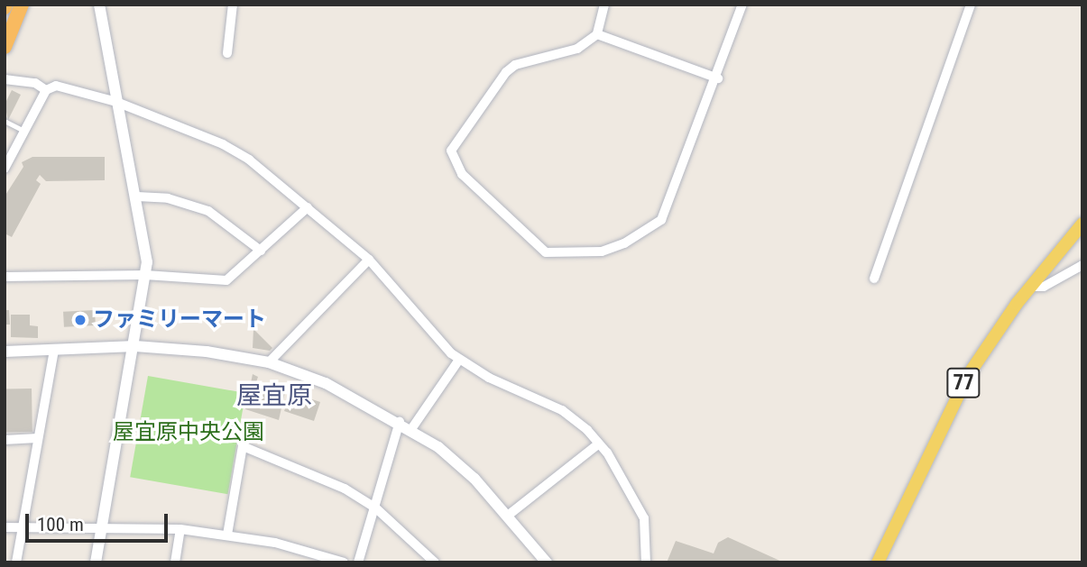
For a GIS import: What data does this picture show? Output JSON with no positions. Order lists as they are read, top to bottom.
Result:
{
  "streets": {
    "main road": ["77"]
  },
  "districts": ["屋宜原"],
  "parks": ["屋宜原中央公園"],
  "places": ["ファミリーマート"],
  "scale_bar": "100 m"
}
